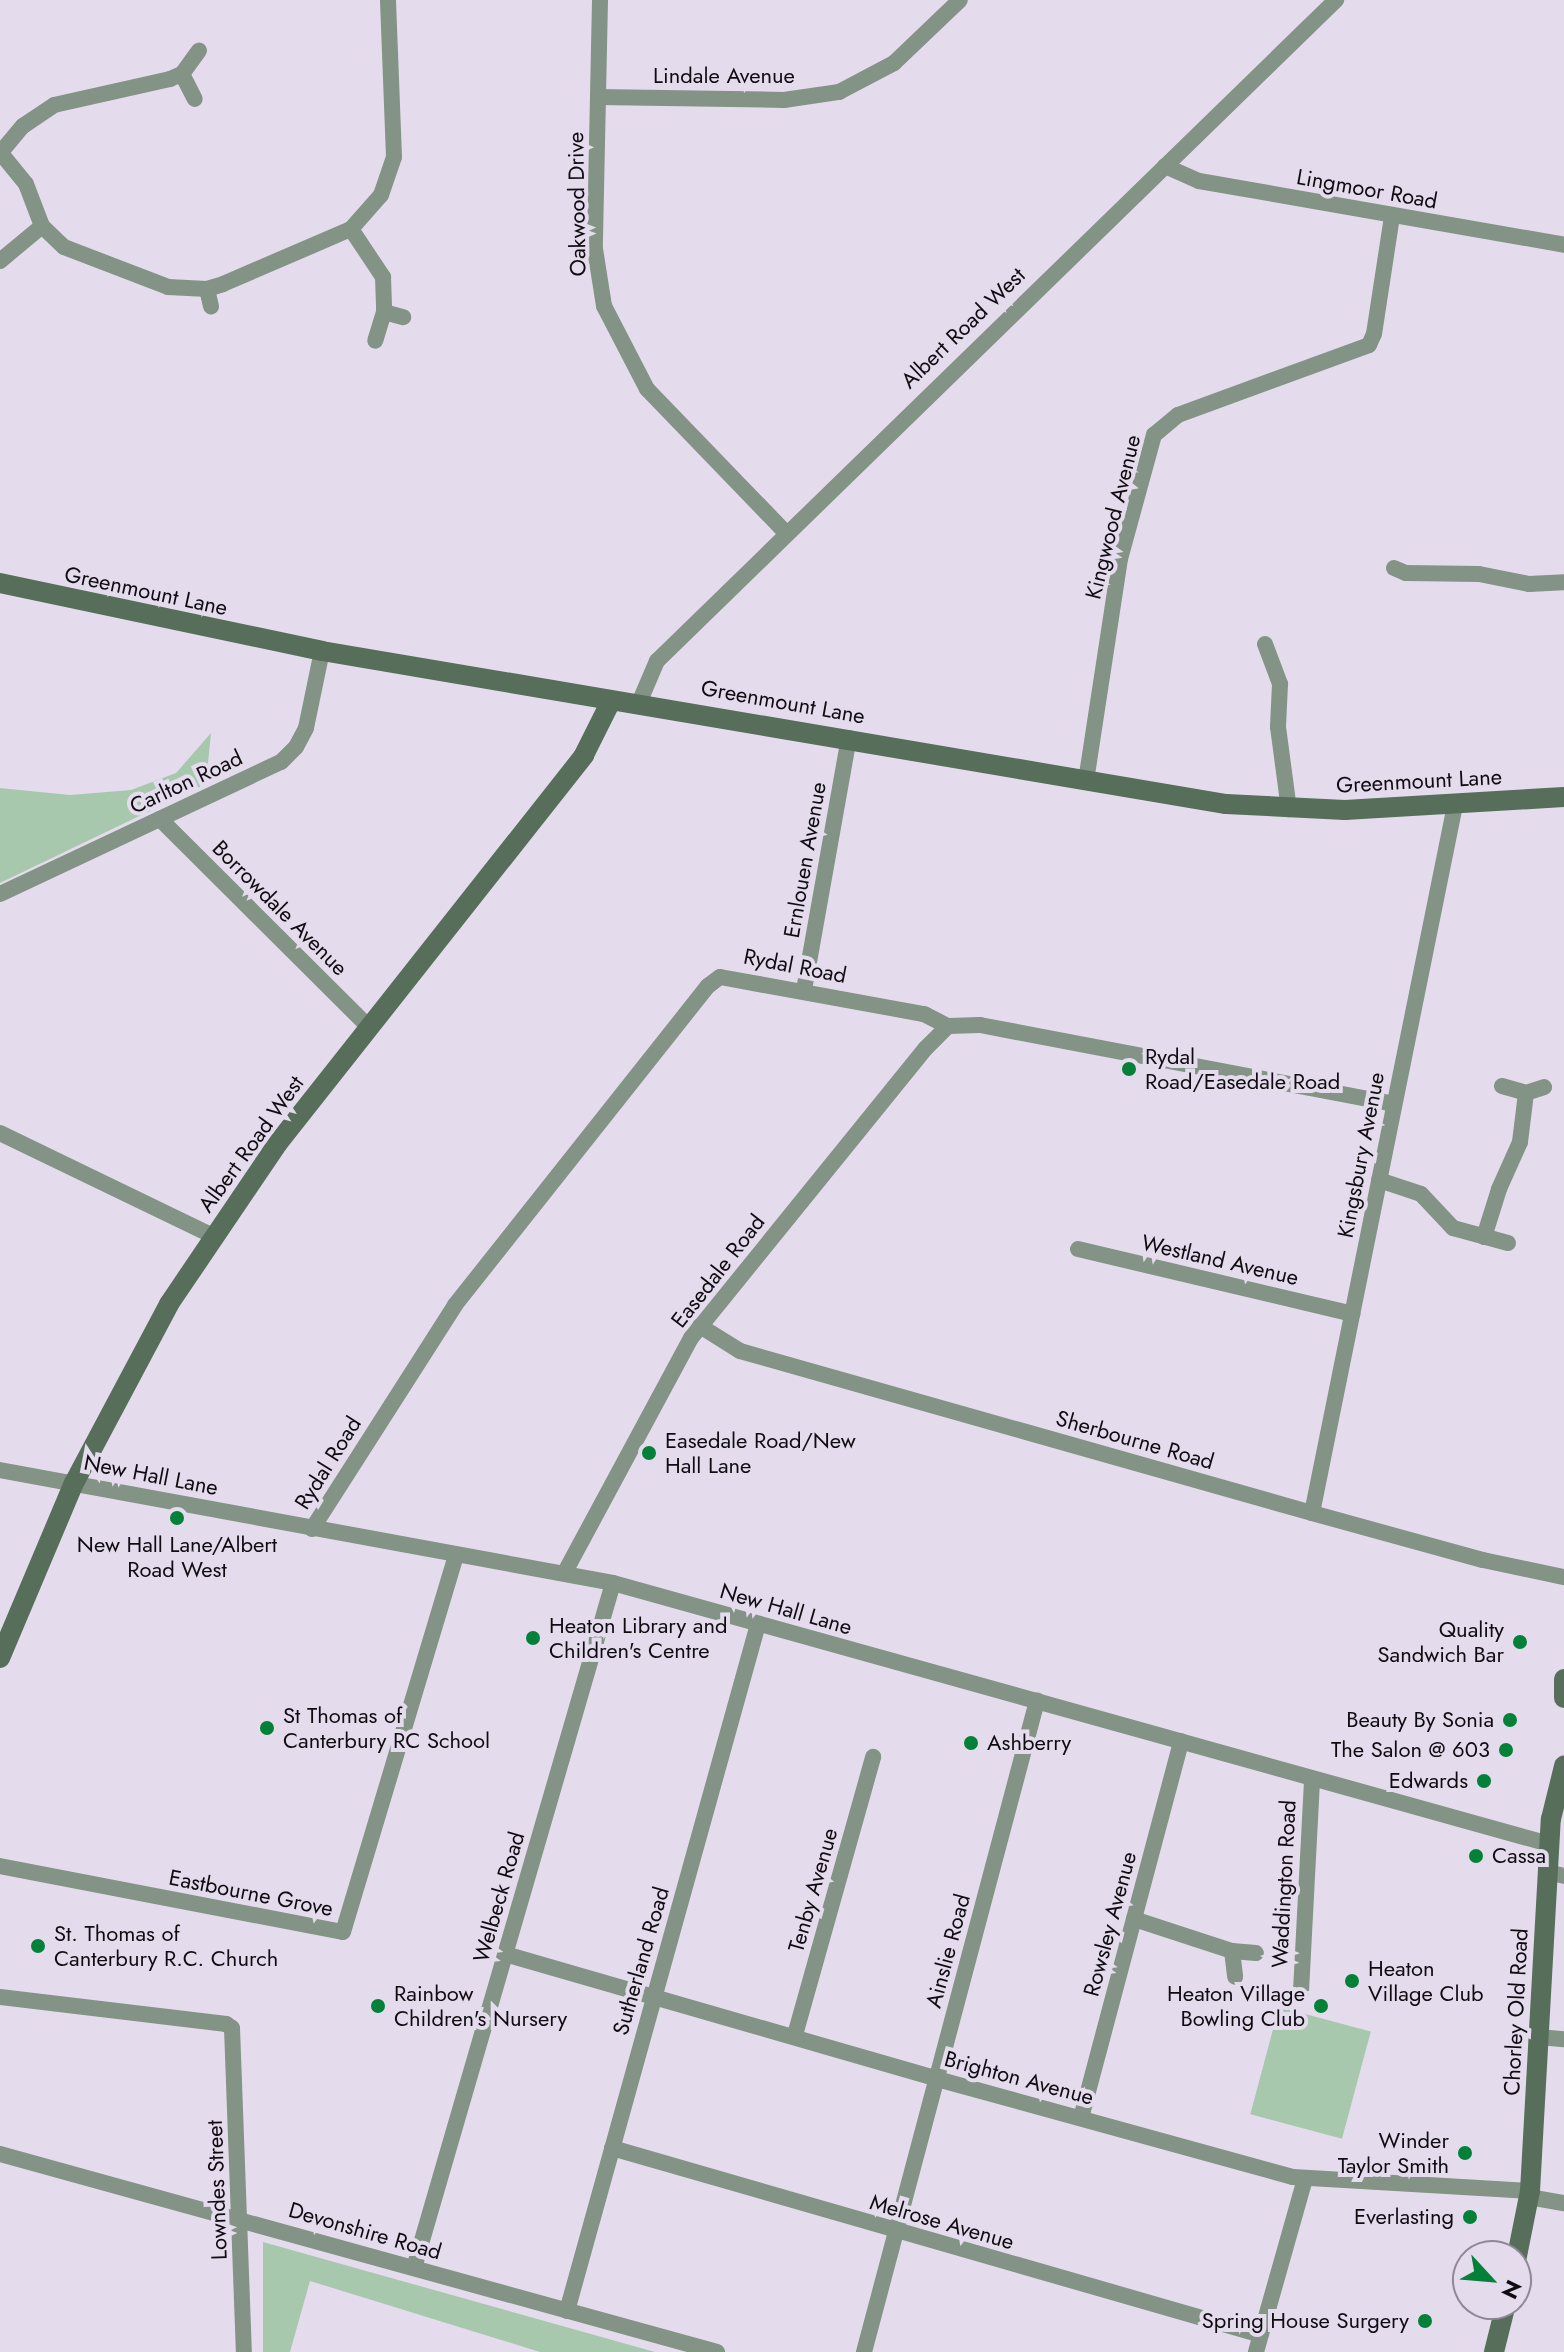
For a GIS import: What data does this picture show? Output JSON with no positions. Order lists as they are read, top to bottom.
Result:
{
  "streets": {
    "street": [
      "Lindale Avenue",
      "Lingmoor Road",
      "Oakwood Drive",
      "Albert Road West",
      "Kingwood Avenue",
      "Greenmount Lane",
      "Carlton Road",
      "Ernlouen Avenue",
      "Borrowdale Avenue",
      "Rydal Road",
      "Kingsbury Avenue",
      "Westland Avenue",
      "Easedale Road",
      "Sherbourne Road",
      "New Hall Lane",
      "Waddington Road",
      "Tenby Avenue",
      "Eastbourne Grove",
      "Welbeck Road",
      "Rowsley Avenue",
      "Ainslie Road",
      "Sutherland Road",
      "Chorley Old Road",
      "Brighton Avenue",
      "Lowndes Street",
      "Melrose Avenue",
      "Devonshire Road"
    ]
  },
  "crossings": [
    ["Lindale Avenue", "Oakwood Drive"],
    ["Lingmoor Road", "Albert Road West"],
    ["Lingmoor Road", "Kingwood Avenue"],
    ["Oakwood Drive", "Albert Road West"],
    ["Albert Road West", "Greenmount Lane"],
    ["Albert Road West", "Borrowdale Avenue"],
    ["Albert Road West", "New Hall Lane"],
    ["Kingwood Avenue", "Greenmount Lane"],
    ["Greenmount Lane", "Carlton Road"],
    ["Greenmount Lane", "Ernlouen Avenue"],
    ["Greenmount Lane", "Kingsbury Avenue"],
    ["Carlton Road", "Borrowdale Avenue"],
    ["Ernlouen Avenue", "Rydal Road"],
    ["Rydal Road", "Kingsbury Avenue"],
    ["Rydal Road", "Easedale Road"],
    ["Rydal Road", "New Hall Lane"],
    ["Kingsbury Avenue", "Westland Avenue"],
    ["Kingsbury Avenue", "Sherbourne Road"],
    ["Easedale Road", "Sherbourne Road"],
    ["Easedale Road", "New Hall Lane"],
    ["New Hall Lane", "Waddington Road"],
    ["New Hall Lane", "Eastbourne Grove"],
    ["New Hall Lane", "Welbeck Road"],
    ["New Hall Lane", "Rowsley Avenue"],
    ["New Hall Lane", "Ainslie Road"],
    ["New Hall Lane", "Sutherland Road"],
    ["New Hall Lane", "Chorley Old Road"],
    ["Tenby Avenue", "Brighton Avenue"],
    ["Welbeck Road", "Brighton Avenue"],
    ["Welbeck Road", "Devonshire Road"],
    ["Rowsley Avenue", "Brighton Avenue"],
    ["Ainslie Road", "Brighton Avenue"],
    ["Ainslie Road", "Melrose Avenue"],
    ["Sutherland Road", "Brighton Avenue"],
    ["Sutherland Road", "Melrose Avenue"],
    ["Sutherland Road", "Devonshire Road"],
    ["Chorley Old Road", "Brighton Avenue"],
    ["Lowndes Street", "Devonshire Road"]
  ],
  "places": [
    "Rydal Road/Easedale Road",
    "Easedale Road/New Hall Lane",
    "New Hall Lane/Albert Road West",
    "Heaton Library and Children's Centre",
    "Quality Sandwich Bar",
    "Beauty By Sonia",
    "St Thomas of Canterbury RC School",
    "Ashberry",
    "The Salon @ 603",
    "Edwards",
    "Cassa",
    "St. Thomas of Canterbury R.C. Church",
    "Heaton Village Club",
    "Rainbow Children's Nursery",
    "Heaton Village Bowling Club",
    "Winder Taylor Smith",
    "Everlasting",
    "Spring House Surgery"
  ],
  "north": "bottom right"
}
